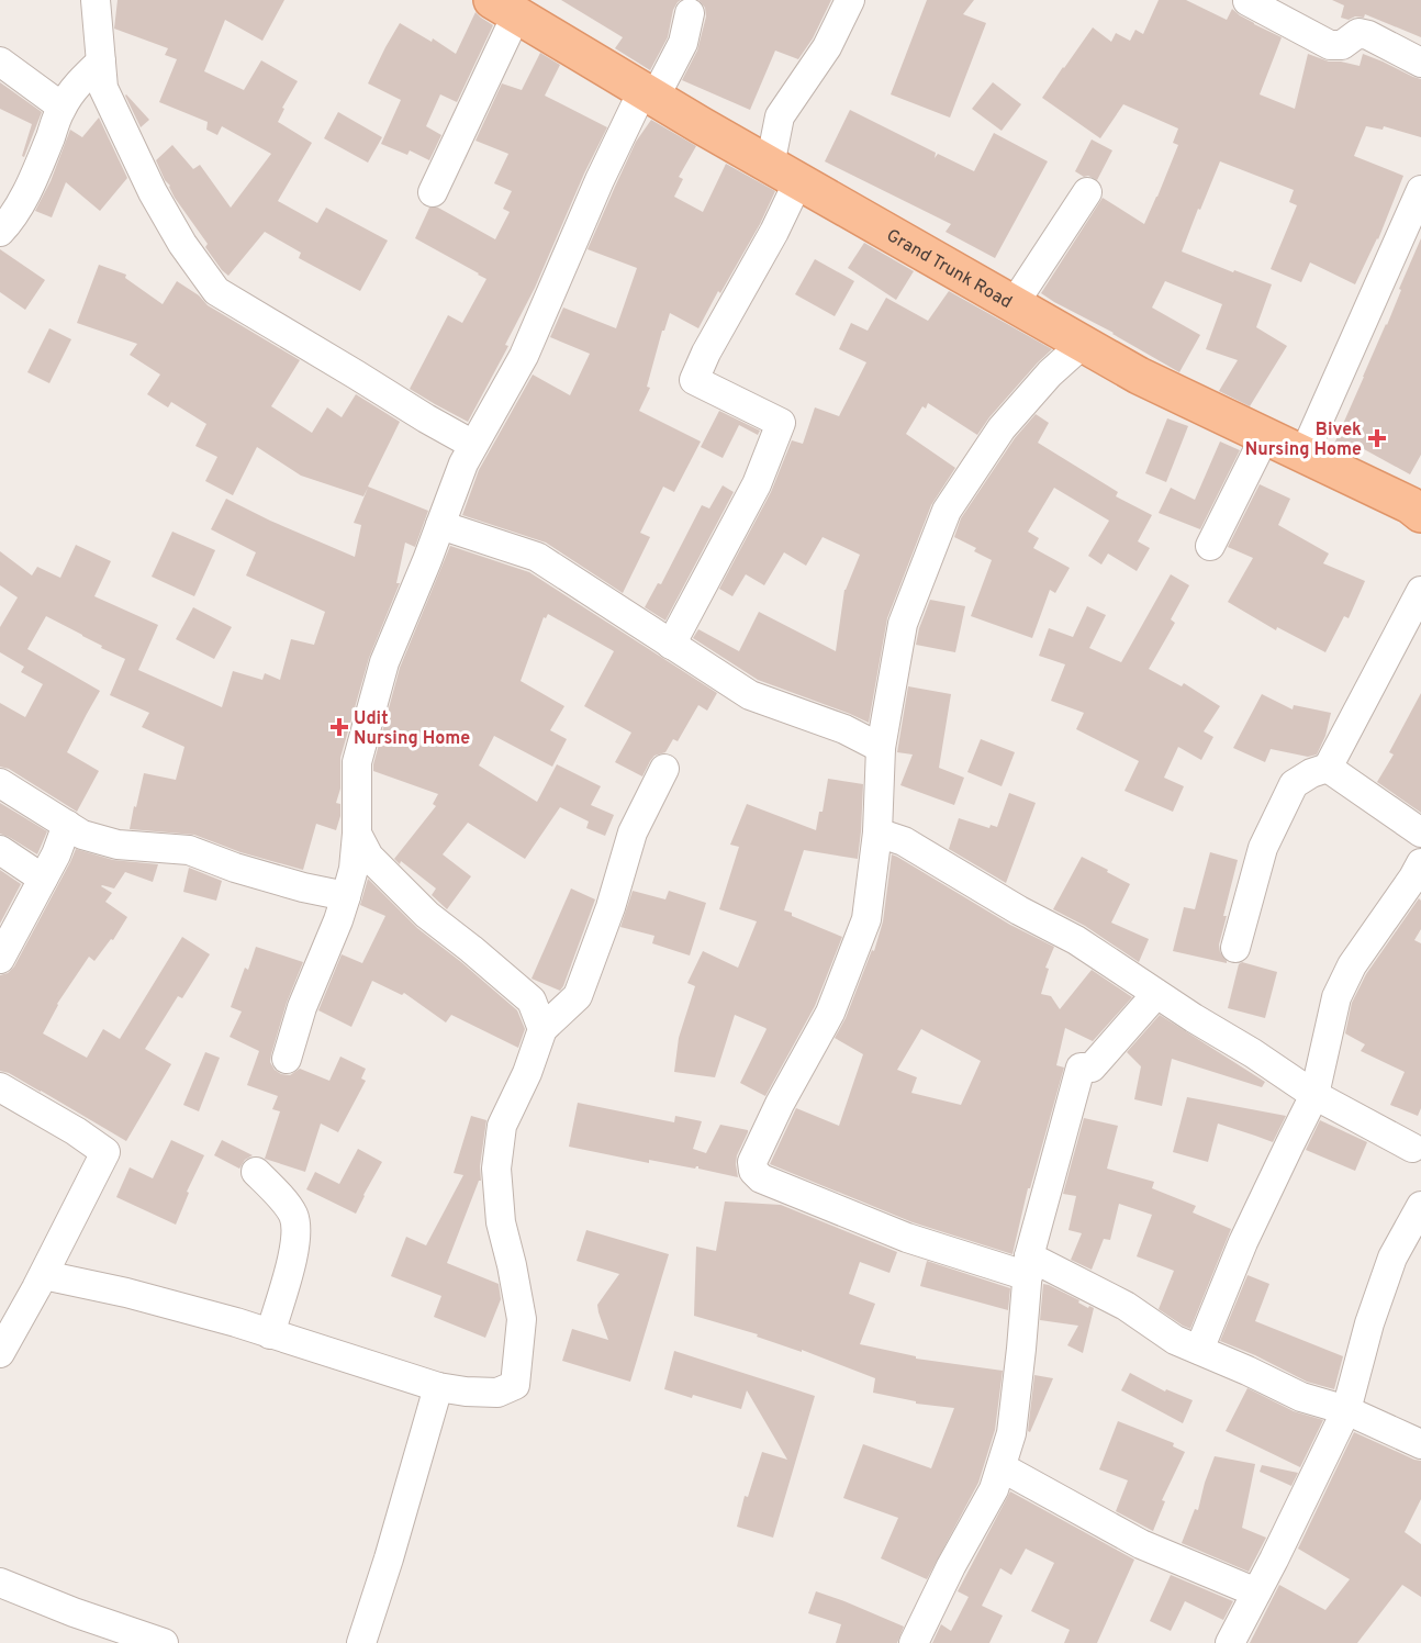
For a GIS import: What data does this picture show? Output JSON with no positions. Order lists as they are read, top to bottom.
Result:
{
  "streets": {
    "main road": ["Grand Trunk Road"]
  },
  "places": {
    "health": ["Bivek Nursing Home", "Udit Nursing Home"]
  }
}
